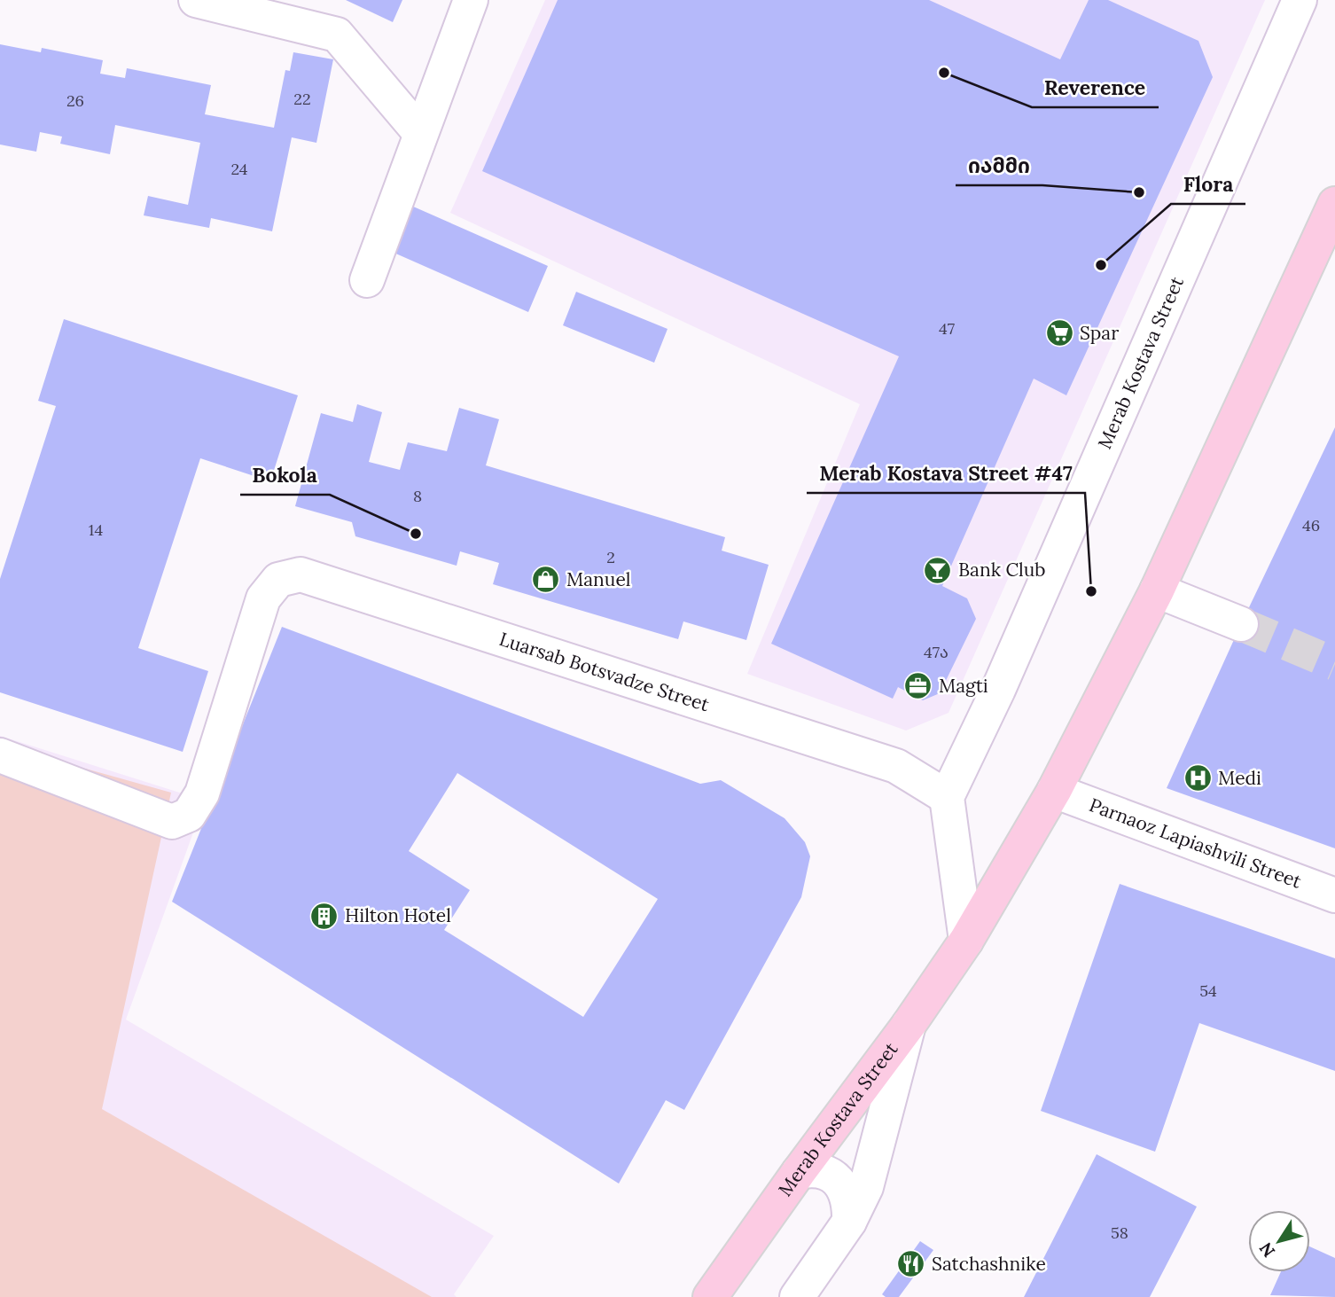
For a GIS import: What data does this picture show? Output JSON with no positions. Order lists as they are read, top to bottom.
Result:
{
  "streets": {
    "main road": ["Merab Kostava Street"],
    "street": ["Luarsab Botsvadze Street", "Parnaoz Lapiashvili Street"]
  },
  "crossings": [
    ["Merab Kostava Street", "Luarsab Botsvadze Street"],
    ["Merab Kostava Street", "Parnaoz Lapiashvili Street"]
  ],
  "places": {
    "other": [
      "Reverence",
      "იამმი",
      "Flora",
      "Bokola",
      "Merab Kostava Street #47"
    ],
    "supermarket": ["Spar"],
    "bar": ["Bank Club"],
    "shop": ["Manuel"],
    "office": ["Magti"],
    "hospital": ["Medi"],
    "building": ["Hilton Hotel"],
    "restaurant": ["Satchashnike"]
  },
  "house_numbers": [
    "22",
    "26",
    "24",
    "47",
    "8",
    "46",
    "14",
    "2",
    "47ა",
    "54",
    "58"
  ],
  "north": "bottom left"
}
